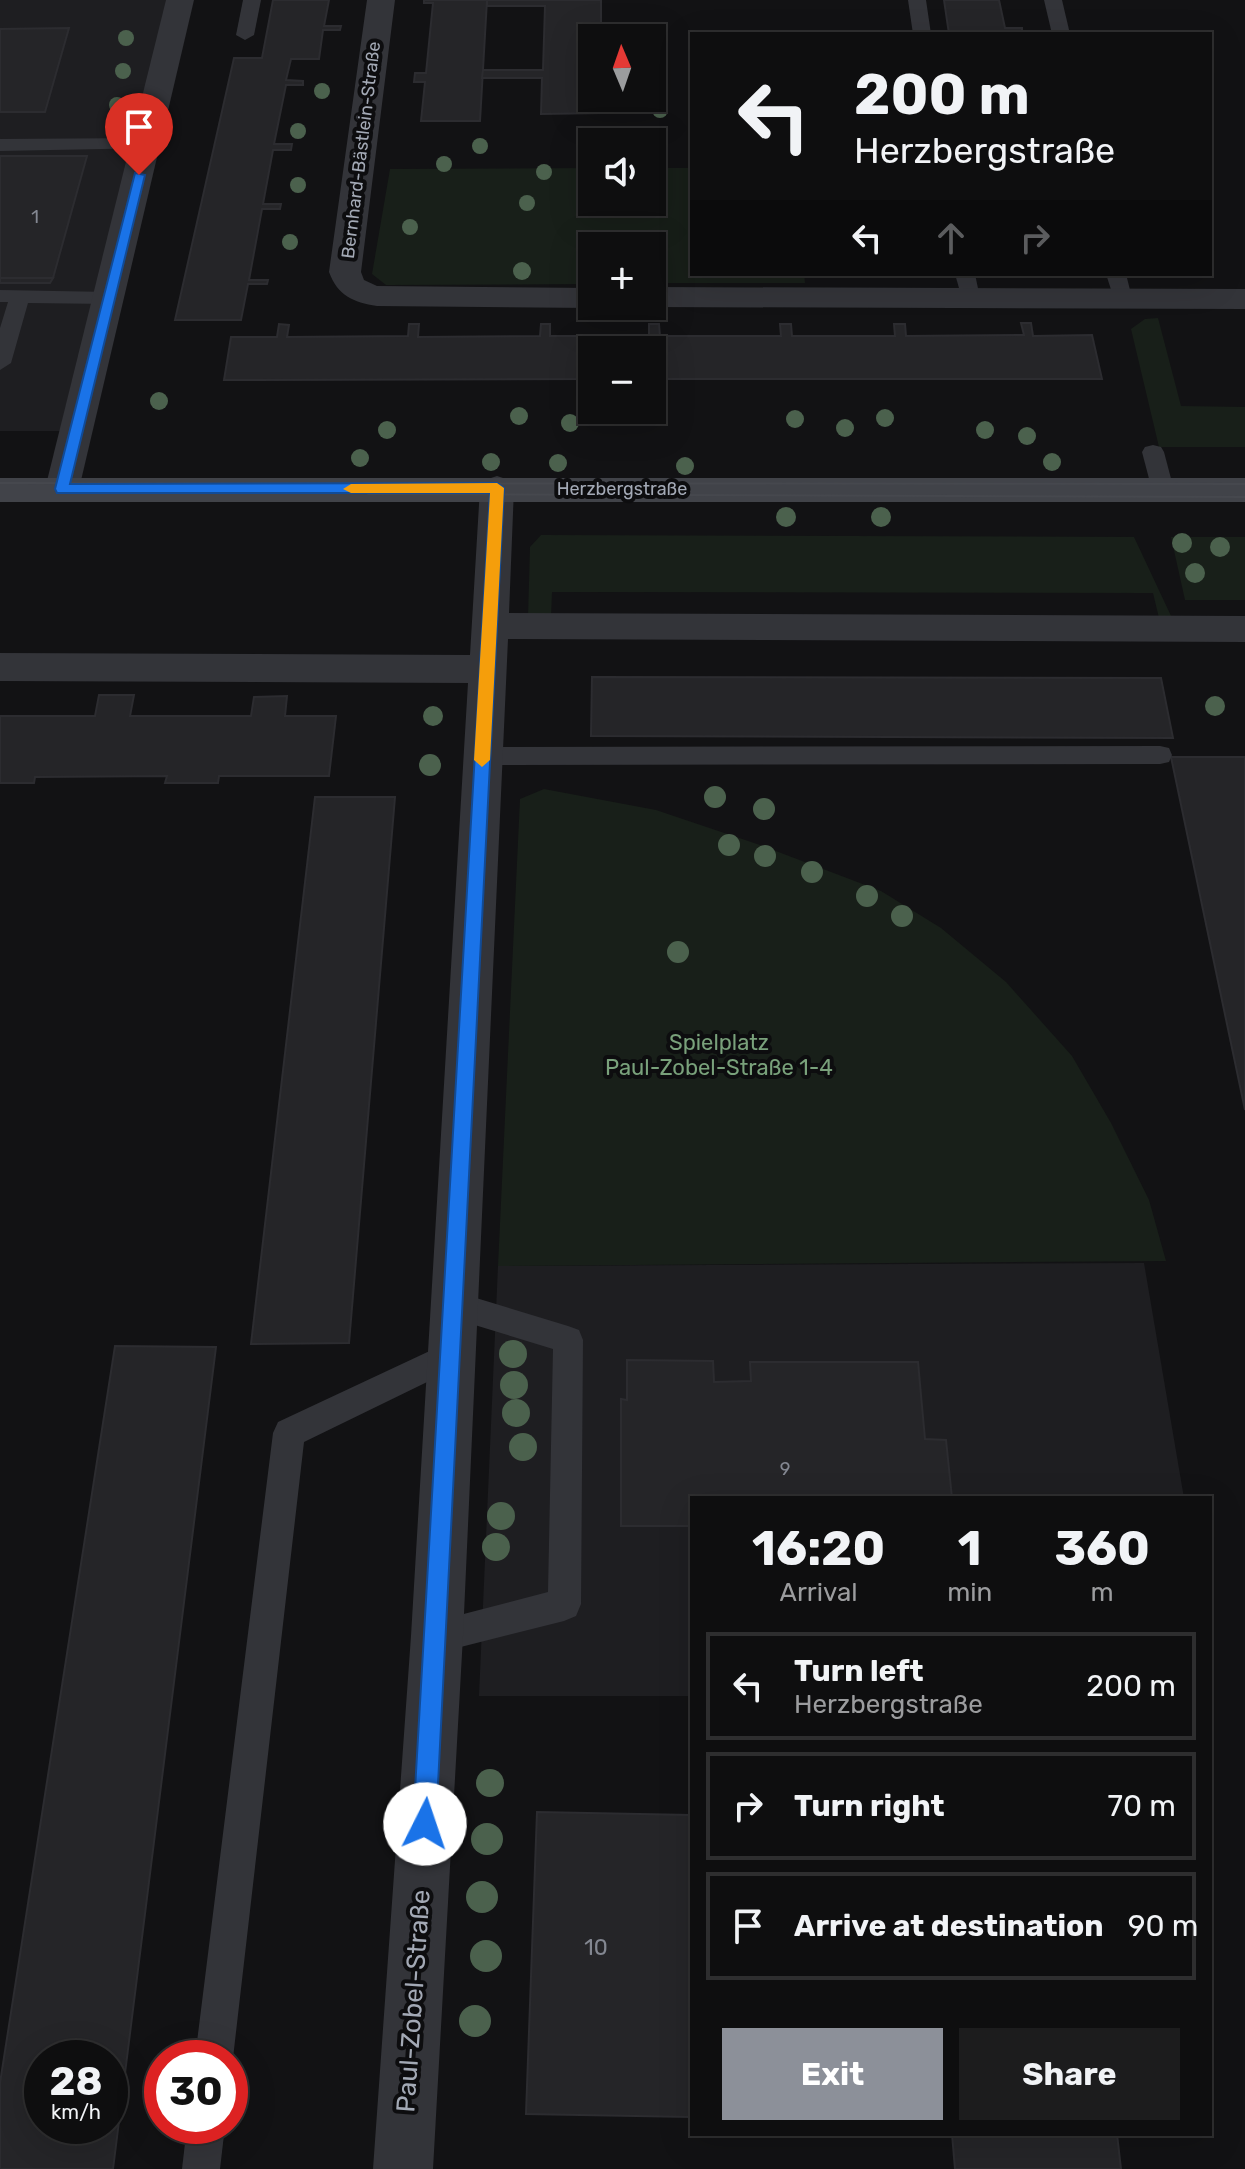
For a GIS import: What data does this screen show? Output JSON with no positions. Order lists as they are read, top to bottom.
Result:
{
  "streets": {
    "street": ["Bernhard-Bästlein-Straße", "Herzbergstraße", "Paul-Zobel-Straße"]
  },
  "crossings": [
    ["Herzbergstraße", "Paul-Zobel-Straße"]
  ],
  "parks": ["Spielplatz Paul-Zobel-Straße 1-4"],
  "house_numbers": ["1", "9", "10"],
  "north": "top",
  "page": {
    "map_buttons": ["+", "−"],
    "turn": ["200 m", "Herzbergstraße"],
    "eta": [
      "16:20",
      "Arrival",
      "1",
      "min",
      "360",
      "m"
    ],
    "list": [
      {
        "name": "Turn left",
        "note": "Herzbergstraße",
        "value": "200 m"
      },
      {
        "name": "Turn right",
        "value": "70 m"
      },
      {
        "name": "Arrive at destination",
        "value": "90 m"
      }
    ],
    "buttons": ["Exit", "Share"],
    "speed": "28 km/h",
    "limit": "30"
  }
}
